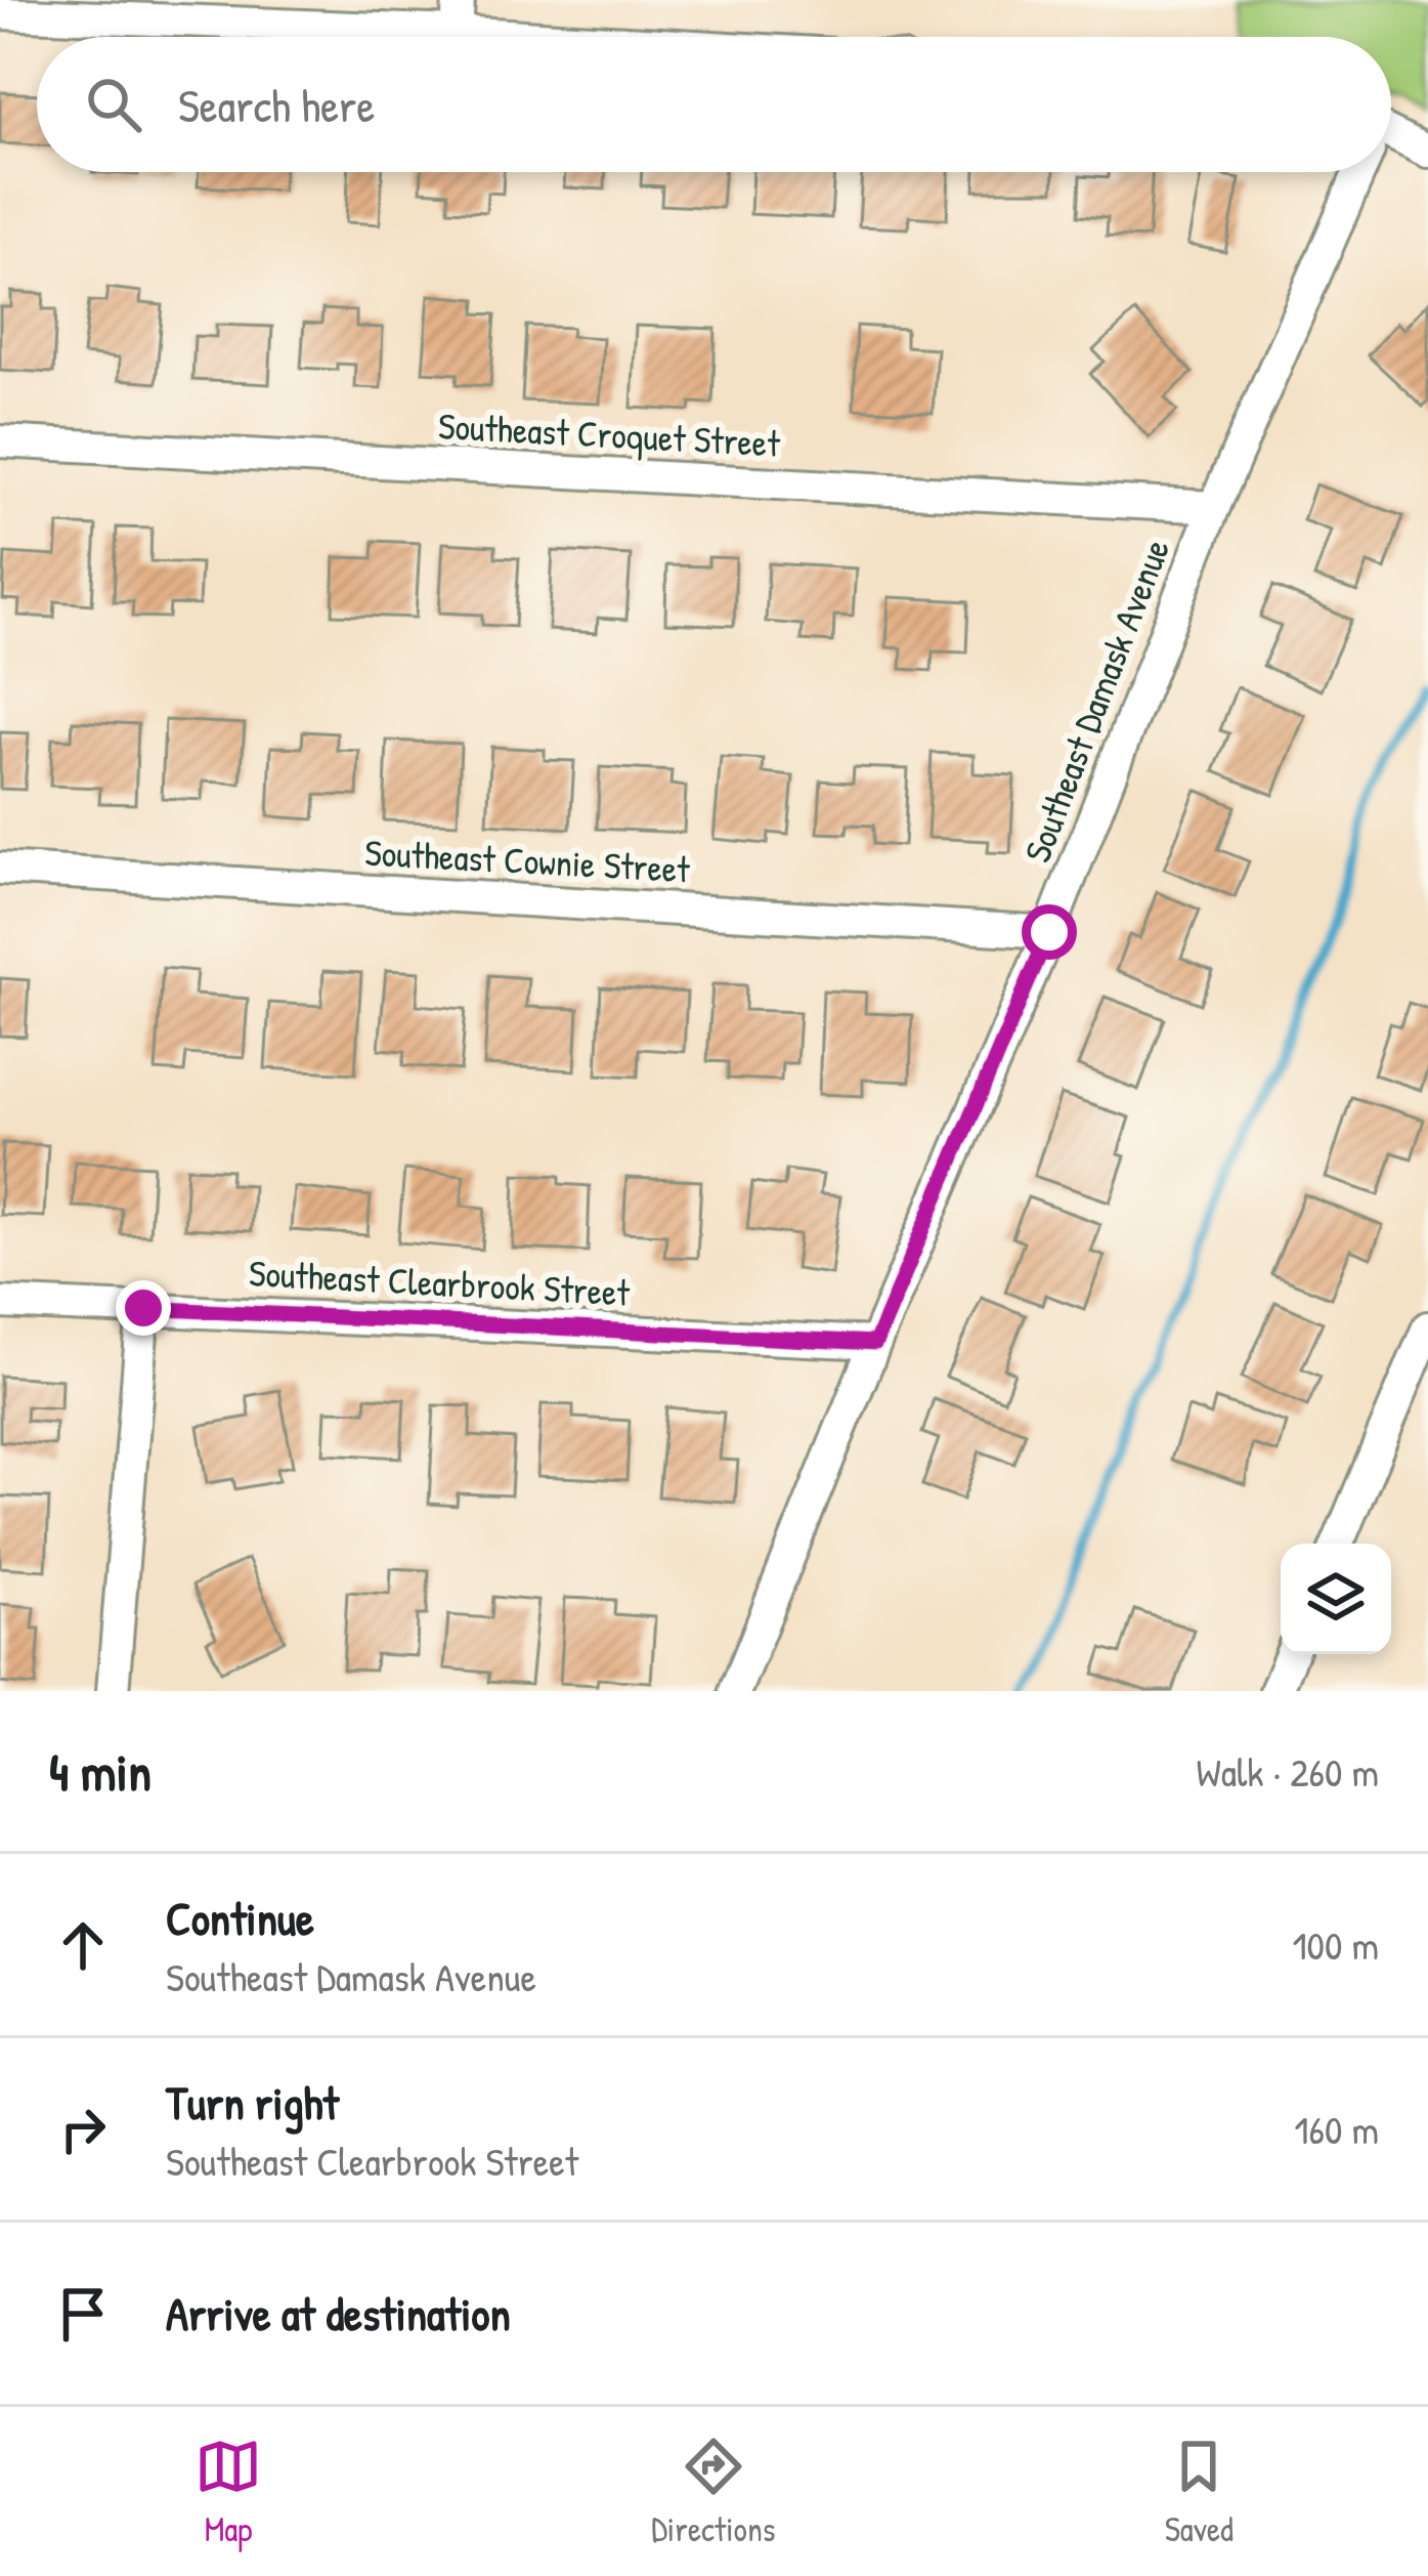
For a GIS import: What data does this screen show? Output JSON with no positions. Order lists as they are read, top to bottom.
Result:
{
  "streets": {
    "street": [
      "Southeast Croquet Street",
      "Southeast Damask Avenue",
      "Southeast Cownie Street",
      "Southeast Clearbrook Street"
    ]
  },
  "crossings": [
    ["Southeast Croquet Street", "Southeast Damask Avenue"],
    ["Southeast Damask Avenue", "Southeast Cownie Street"],
    ["Southeast Damask Avenue", "Southeast Clearbrook Street"]
  ],
  "page": {
    "search": "Search here",
    "heading": ["4 min", "Walk · 260 m"],
    "list": [
      ["Continue", "Southeast Damask Avenue", "100 m"],
      ["Turn right", "Southeast Clearbrook Street", "160 m"],
      "Arrive at destination"
    ],
    "nav": ["Map", "Directions", "Saved"]
  }
}
